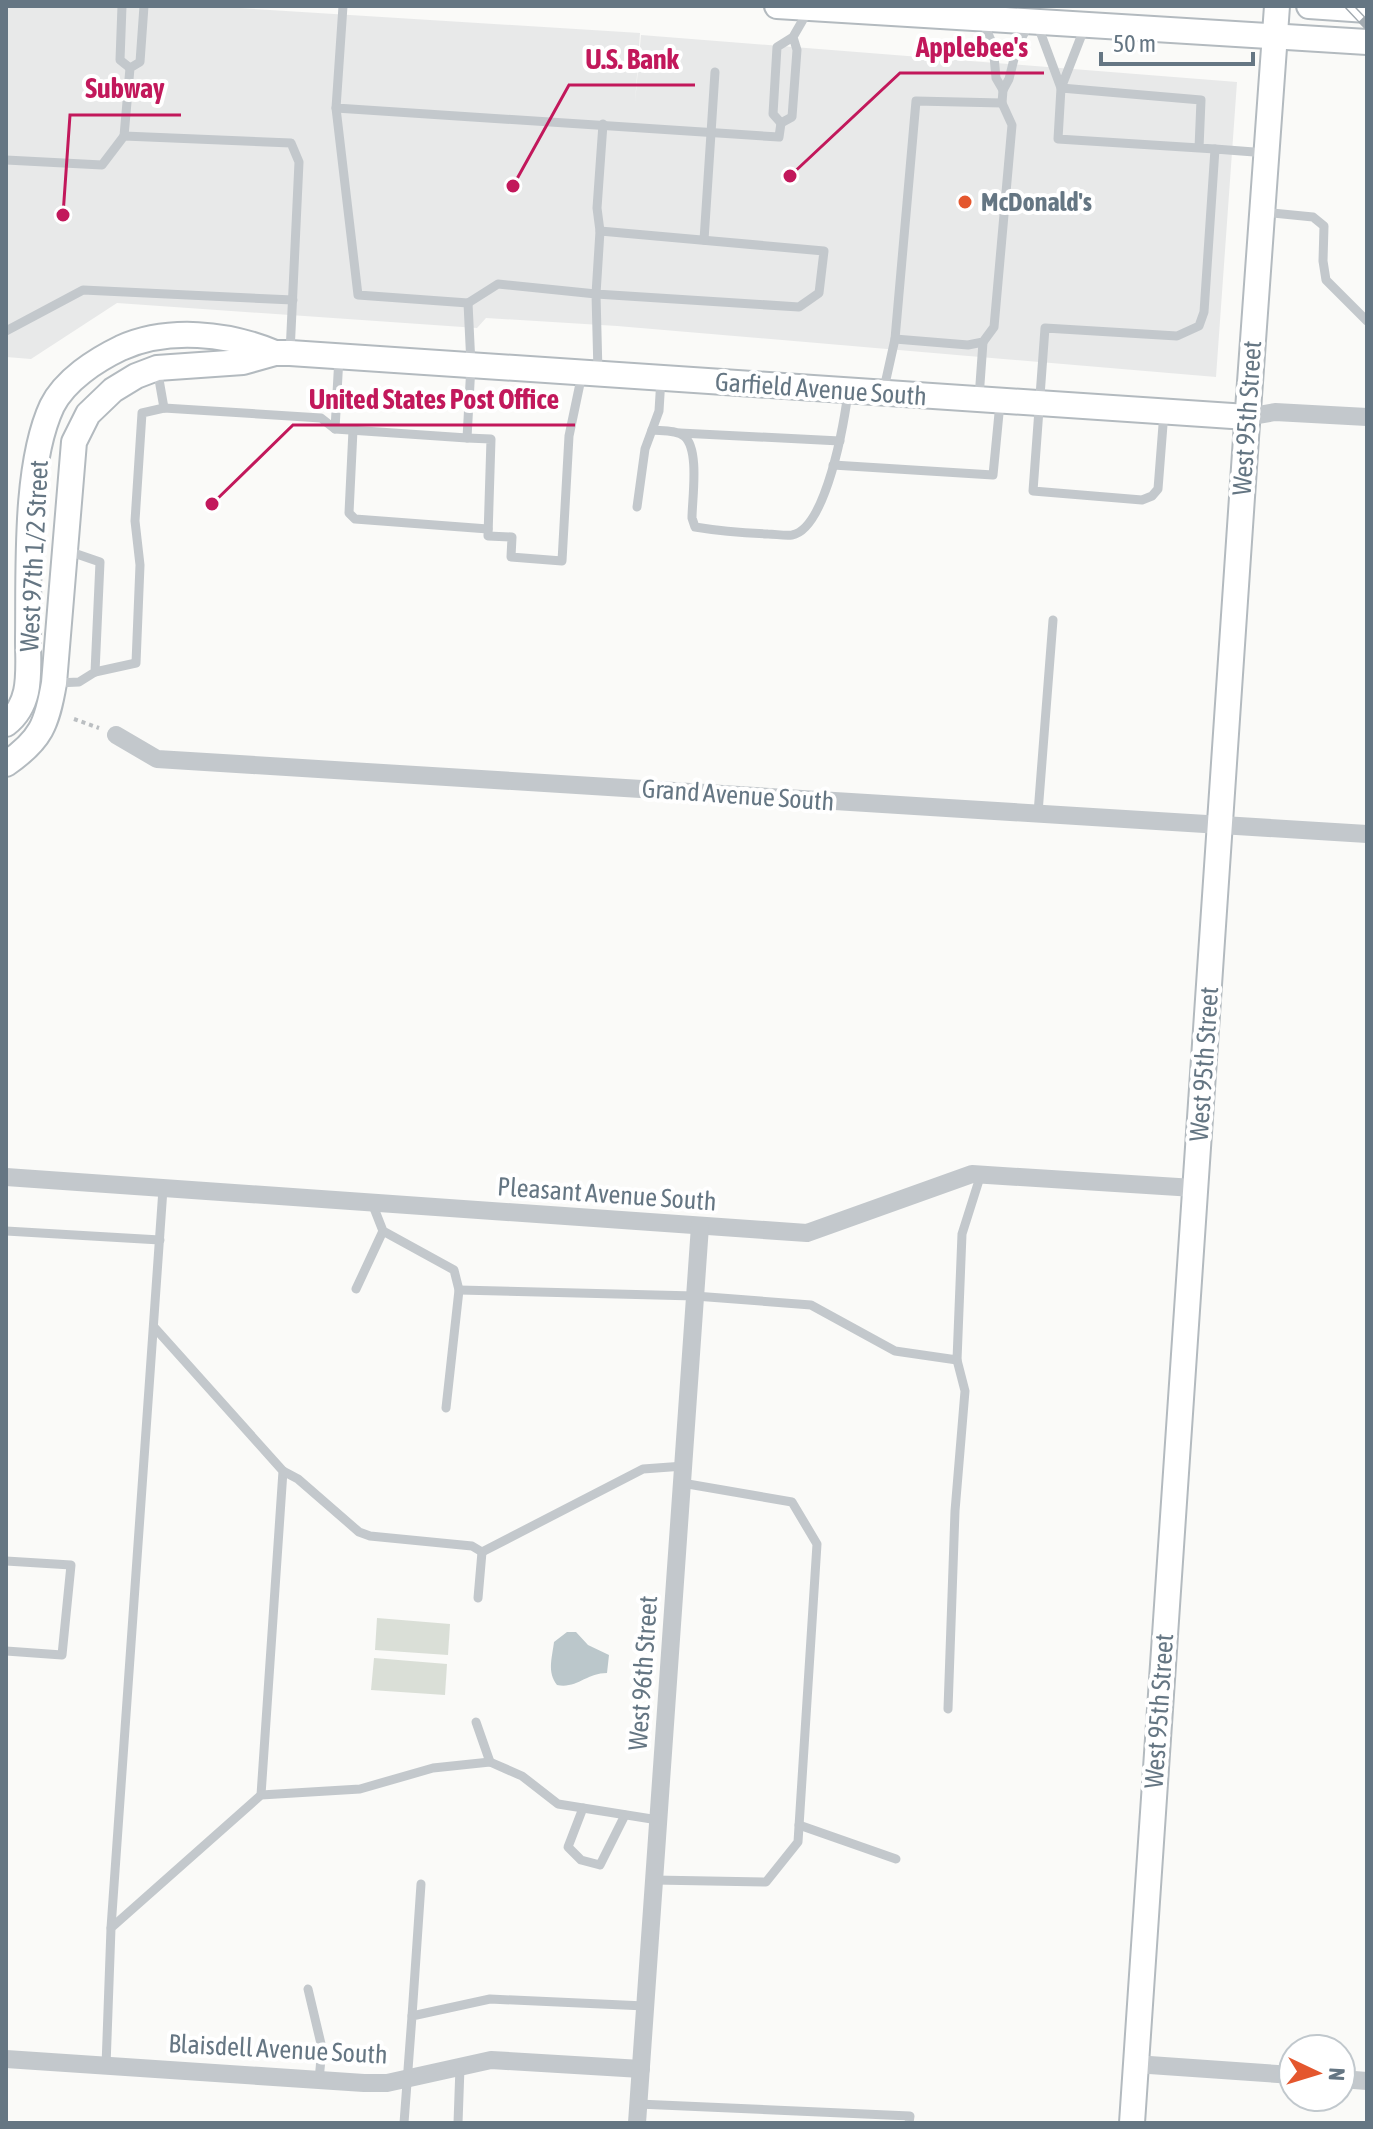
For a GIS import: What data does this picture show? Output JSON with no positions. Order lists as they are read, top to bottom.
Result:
{
  "streets": {
    "street": [
      "Garfield Avenue South",
      "West 95th Street",
      "West 97th 1/2 Street",
      "Grand Avenue South",
      "Pleasant Avenue South",
      "West 96th Street",
      "Blaisdell Avenue South"
    ]
  },
  "crossings": [
    ["Garfield Avenue South", "West 95th Street"],
    ["Garfield Avenue South", "West 97th 1/2 Street"],
    ["West 95th Street", "Grand Avenue South"],
    ["West 95th Street", "Pleasant Avenue South"],
    ["Pleasant Avenue South", "West 96th Street"],
    ["West 96th Street", "Blaisdell Avenue South"]
  ],
  "places": [
    "Applebee's",
    "U.S. Bank",
    "McDonald's",
    "Subway",
    "United States Post Office"
  ],
  "scale_bar": "50 m",
  "north": "right"
}
